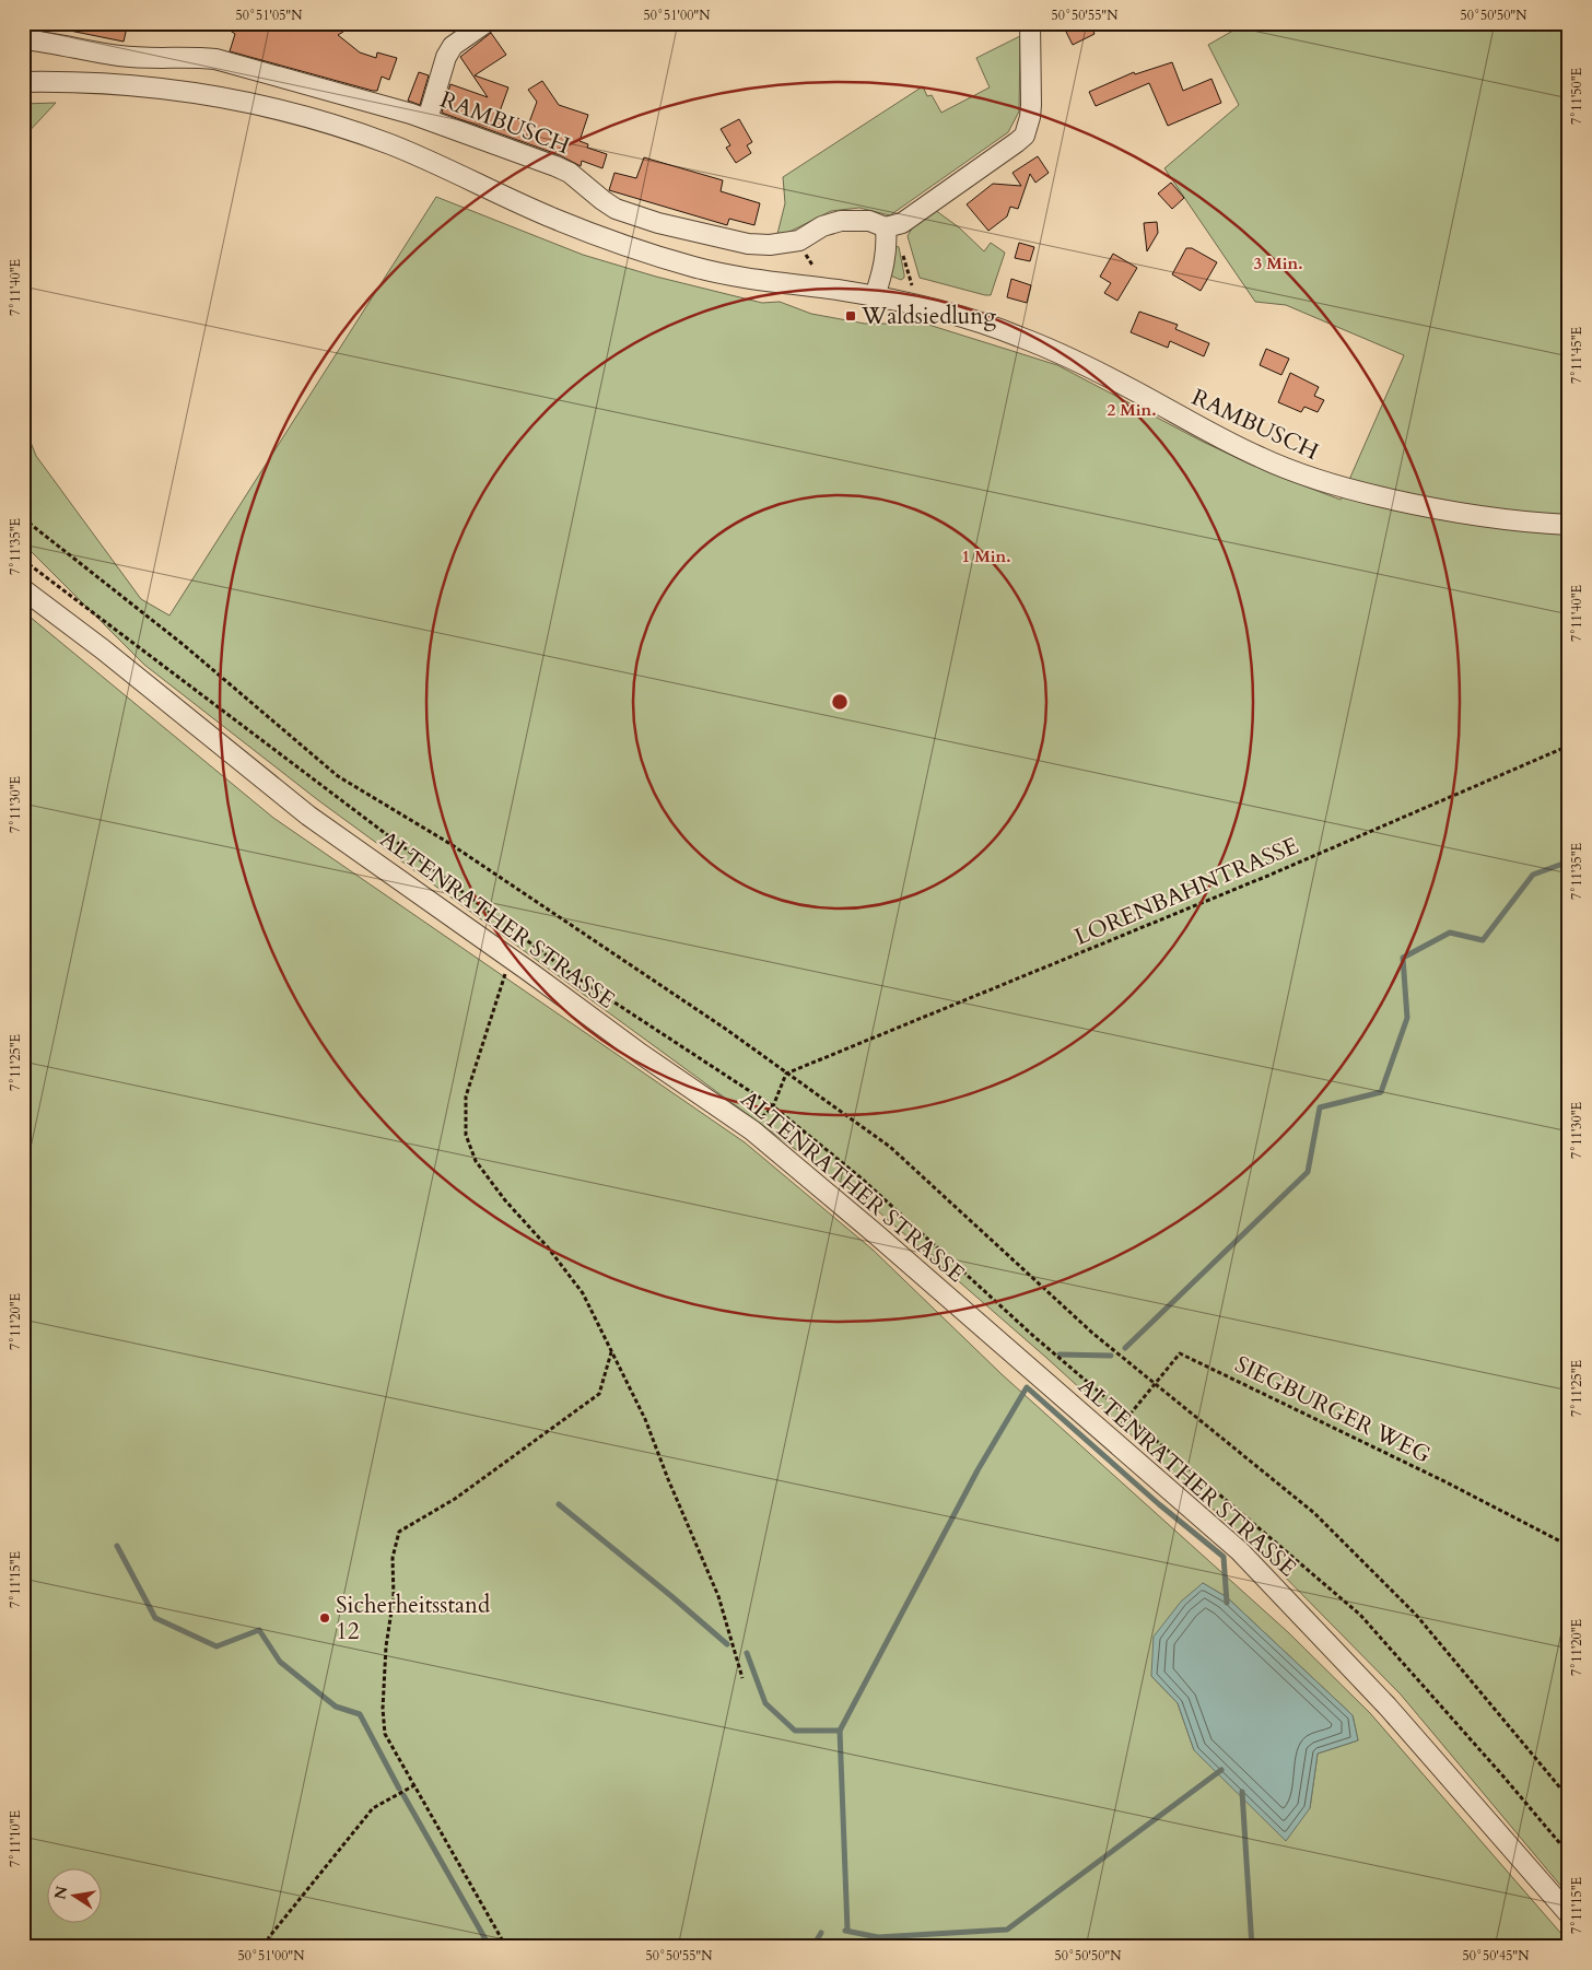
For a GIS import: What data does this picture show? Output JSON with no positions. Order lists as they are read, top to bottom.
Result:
{
  "streets": {
    "street": ["RAMBUSCH", "ALTENRATHER STRASSE"],
    "path": ["LORENBAHNTRASSE", "SIEGBURGER WEG"]
  },
  "crossings": [
    ["ALTENRATHER STRASSE", "SIEGBURGER WEG"]
  ],
  "places": {
    "transit": ["Waldsiedlung"],
    "other": ["Sicherheitsstand 12"]
  },
  "north": "left",
  "coordinates": [
    "50°51'05\"N",
    "50°51'00\"N",
    "50°50'55\"N",
    "50°50'50\"N",
    "7°11'50\"E",
    "7°11'40\"E",
    "7°11'45\"E",
    "7°11'35\"E",
    "7°11'30\"E",
    "7°11'25\"E",
    "7°11'20\"E",
    "7°11'15\"E",
    "7°11'10\"E",
    "50°50'45\"N"
  ],
  "rings": ["3 Min.", "2 Min.", "1 Min."]
}
